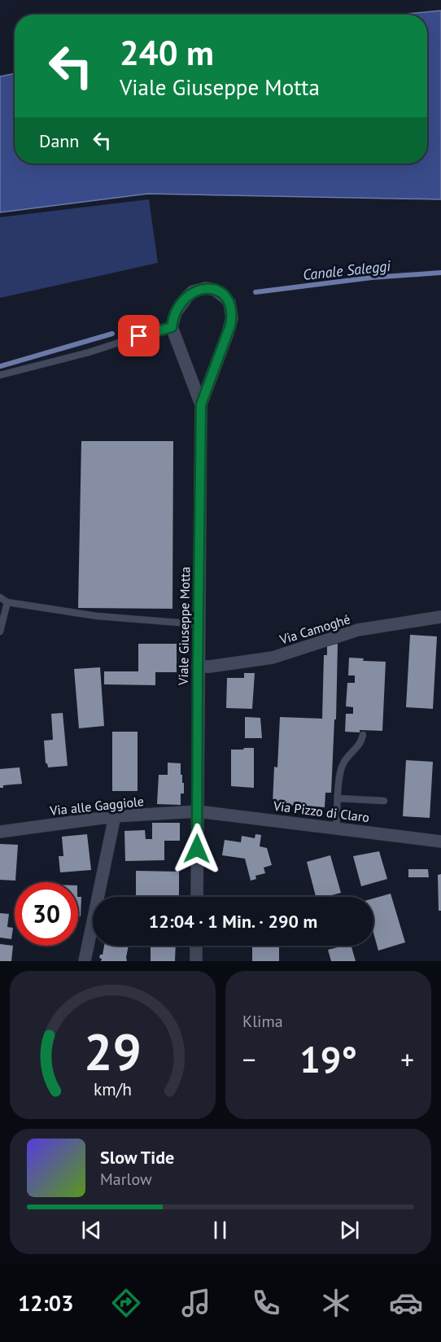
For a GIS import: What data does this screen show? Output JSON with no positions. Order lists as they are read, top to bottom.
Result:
{
  "streets": {
    "street": [
      "Viale Giuseppe Motta",
      "Via Camoghé",
      "Via alle Gaggiole",
      "Via Pizzo di Claro"
    ]
  },
  "crossings": [
    ["Viale Giuseppe Motta", "Via Camoghé"],
    ["Viale Giuseppe Motta", "Via alle Gaggiole"],
    ["Viale Giuseppe Motta", "Via Pizzo di Claro"],
    ["Via alle Gaggiole", "Via Pizzo di Claro"]
  ],
  "water": ["Canale Saleggi"],
  "page": {
    "turn": ["240 m", "Viale Giuseppe Motta"],
    "then": "Dann",
    "limit": "30",
    "trip": "12:04 · 1 Min. · 290 m",
    "tile": "Klima",
    "heat": ["−", "19°", "+"],
    "song": ["Slow Tide", "Marlow"],
    "tabs": "12:03",
    "gauge": ["29", "km/h"]
  }
}
